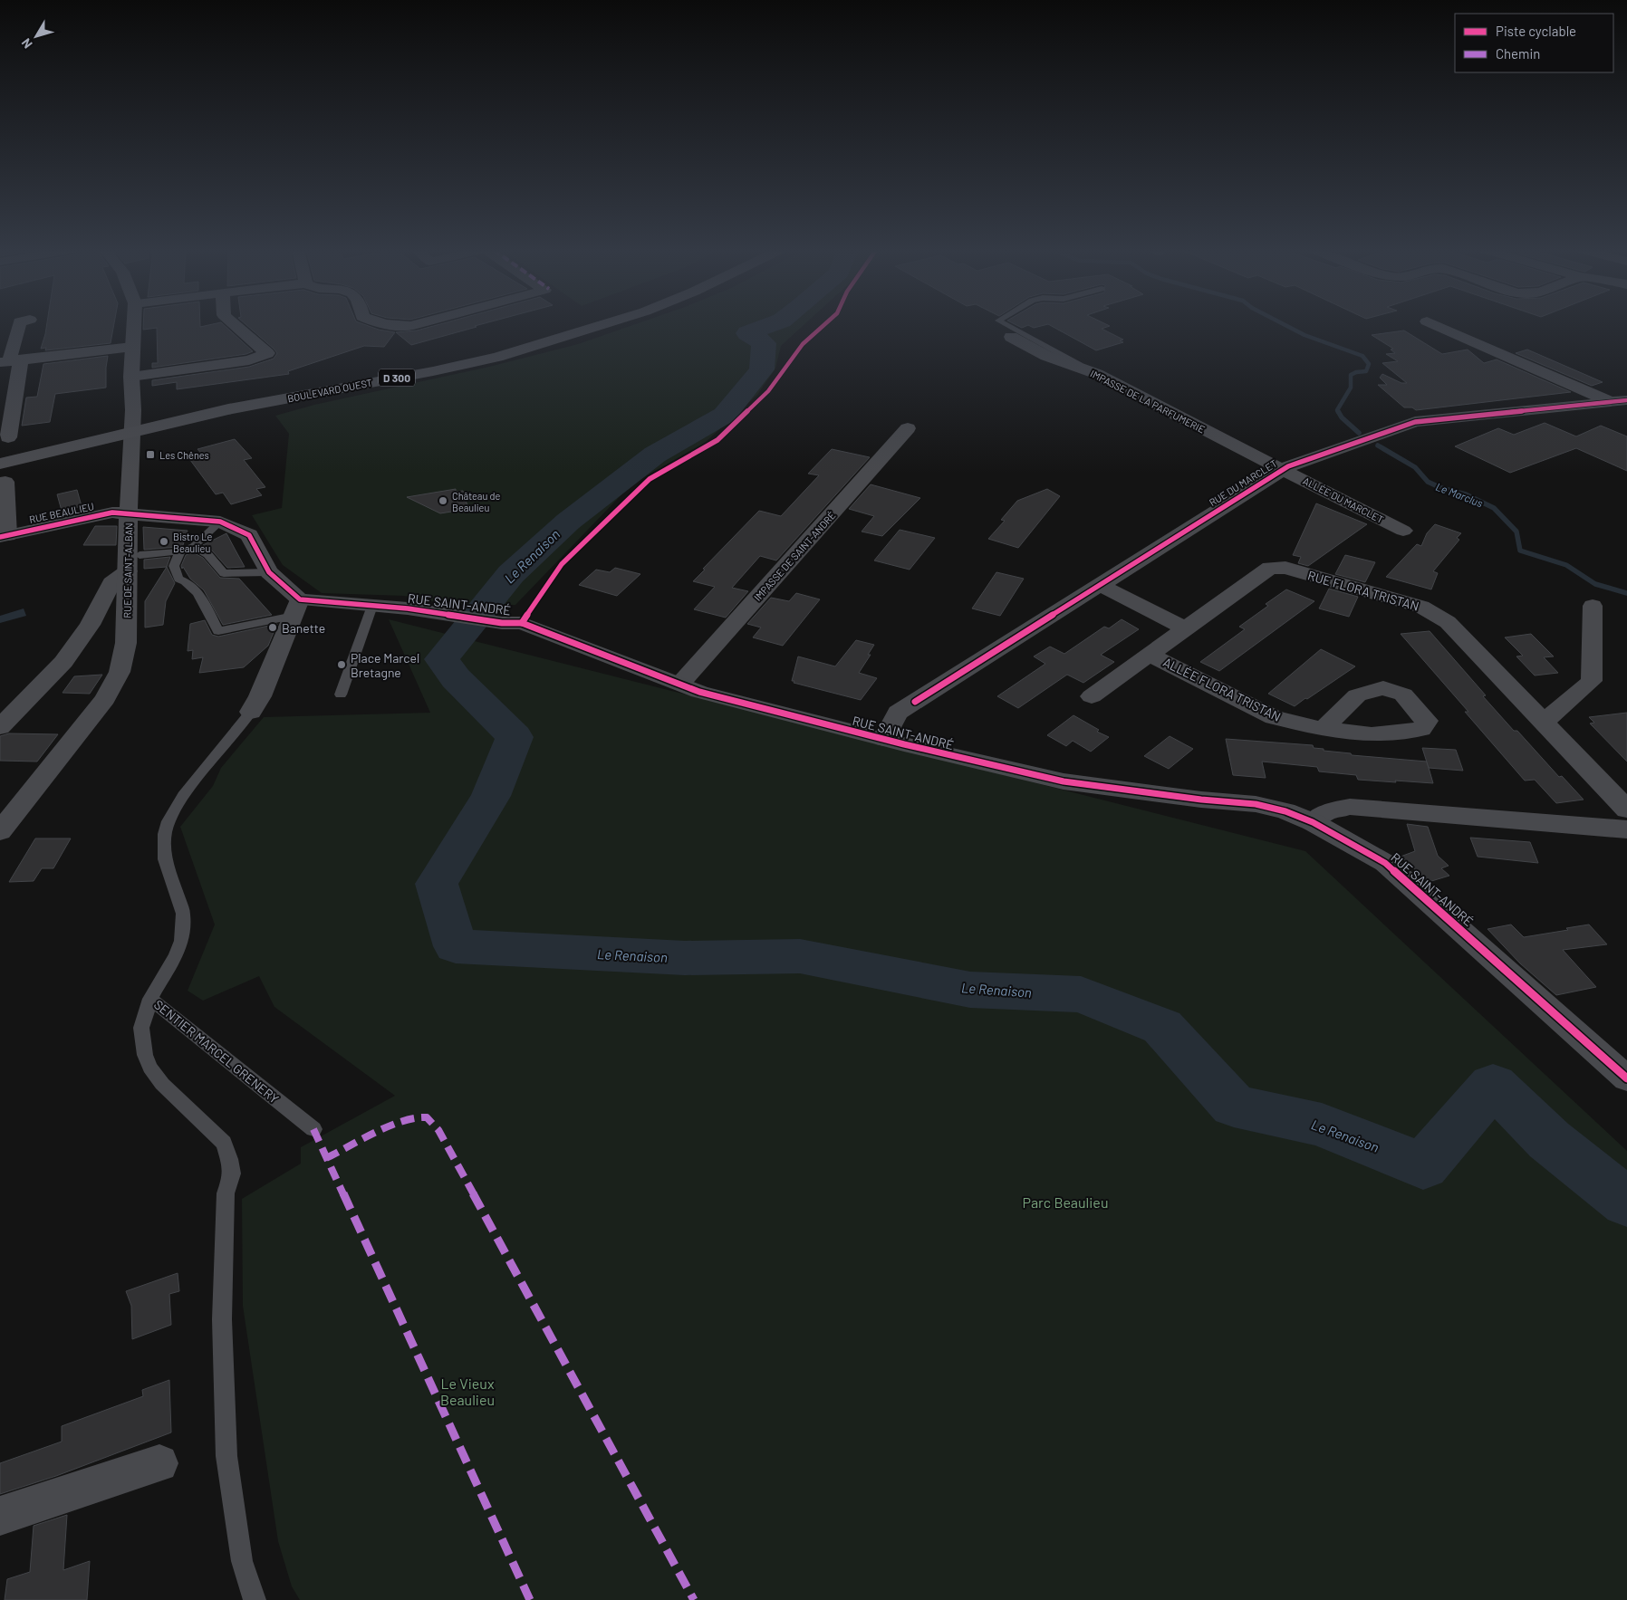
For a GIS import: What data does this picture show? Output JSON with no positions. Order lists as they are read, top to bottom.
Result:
{
  "streets": {
    "main road": ["D 300", "BOULEVARD OUEST"],
    "street": [
      "IMPASSE DE LA PARFUMERIE",
      "RUE DU MARCLET",
      "ALLÉE DU MARCLET",
      "RUE BEAULIEU",
      "IMPASSE DE SAINT-ANDRÉ",
      "RUE DE SAINT-ALBAN",
      "RUE FLORA TRISTAN",
      "RUE SAINT-ANDRÉ",
      "ALLÉE FLORA TRISTAN",
      "SENTIER MARCEL GRENERY"
    ]
  },
  "crossings": [
    ["IMPASSE DE LA PARFUMERIE", "RUE DU MARCLET"],
    ["IMPASSE DE LA PARFUMERIE", "ALLÉE DU MARCLET"],
    ["RUE DU MARCLET", "ALLÉE DU MARCLET"],
    ["RUE DU MARCLET", "RUE SAINT-ANDRÉ"],
    ["RUE BEAULIEU", "RUE DE SAINT-ALBAN"],
    ["IMPASSE DE SAINT-ANDRÉ", "RUE SAINT-ANDRÉ"],
    ["RUE FLORA TRISTAN", "ALLÉE FLORA TRISTAN"],
    ["RUE SAINT-ANDRÉ", "SENTIER MARCEL GRENERY"]
  ],
  "water": ["Le Marclus", "Le Renaison"],
  "parks": ["Parc Beaulieu", "Le Vieux Beaulieu"],
  "places": {
    "transit": ["Les Chênes"],
    "other": [
      "Château de Beaulieu",
      "Bistro Le Beaulieu",
      "Banette",
      "Place Marcel Bretagne"
    ]
  },
  "legend": ["Piste cyclable", "Chemin"],
  "north": "bottom left"
}
